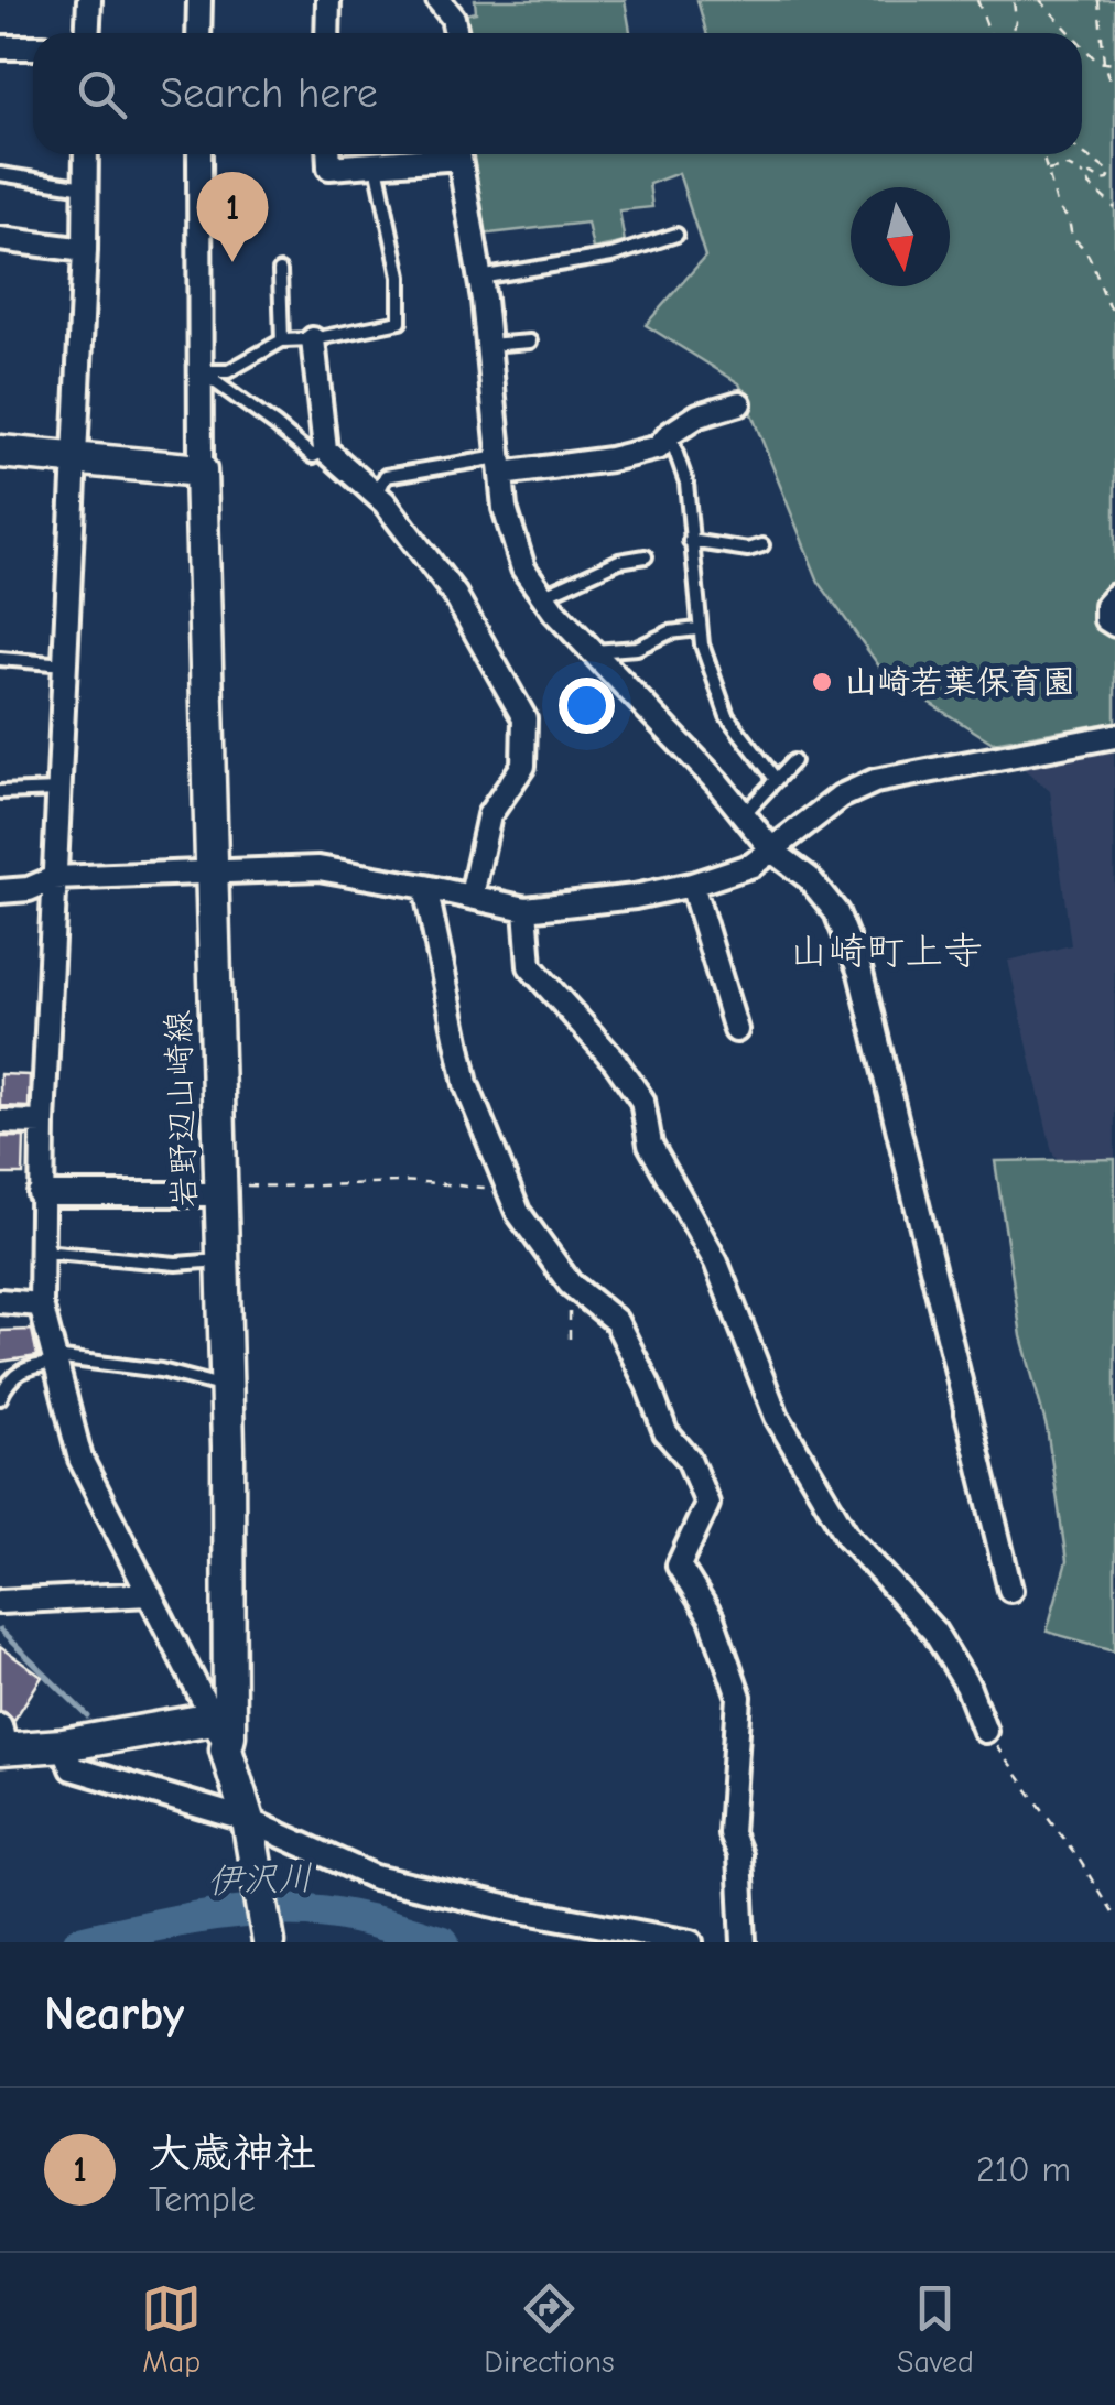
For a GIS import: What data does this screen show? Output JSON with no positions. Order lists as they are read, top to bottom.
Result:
{
  "streets": {
    "main road": ["岩野辺山崎線"]
  },
  "districts": ["山崎町上寺"],
  "water": ["伊沢川"],
  "places": ["山崎若葉保育園"],
  "north": "bottom",
  "page": {
    "search": "Search here",
    "pins": "1",
    "heading": "Nearby",
    "list": [
      {
        "mark": "1",
        "name": "大歳神社",
        "note": "Temple",
        "value": "210 m"
      }
    ],
    "nav": ["Map", "Directions", "Saved"]
  }
}
